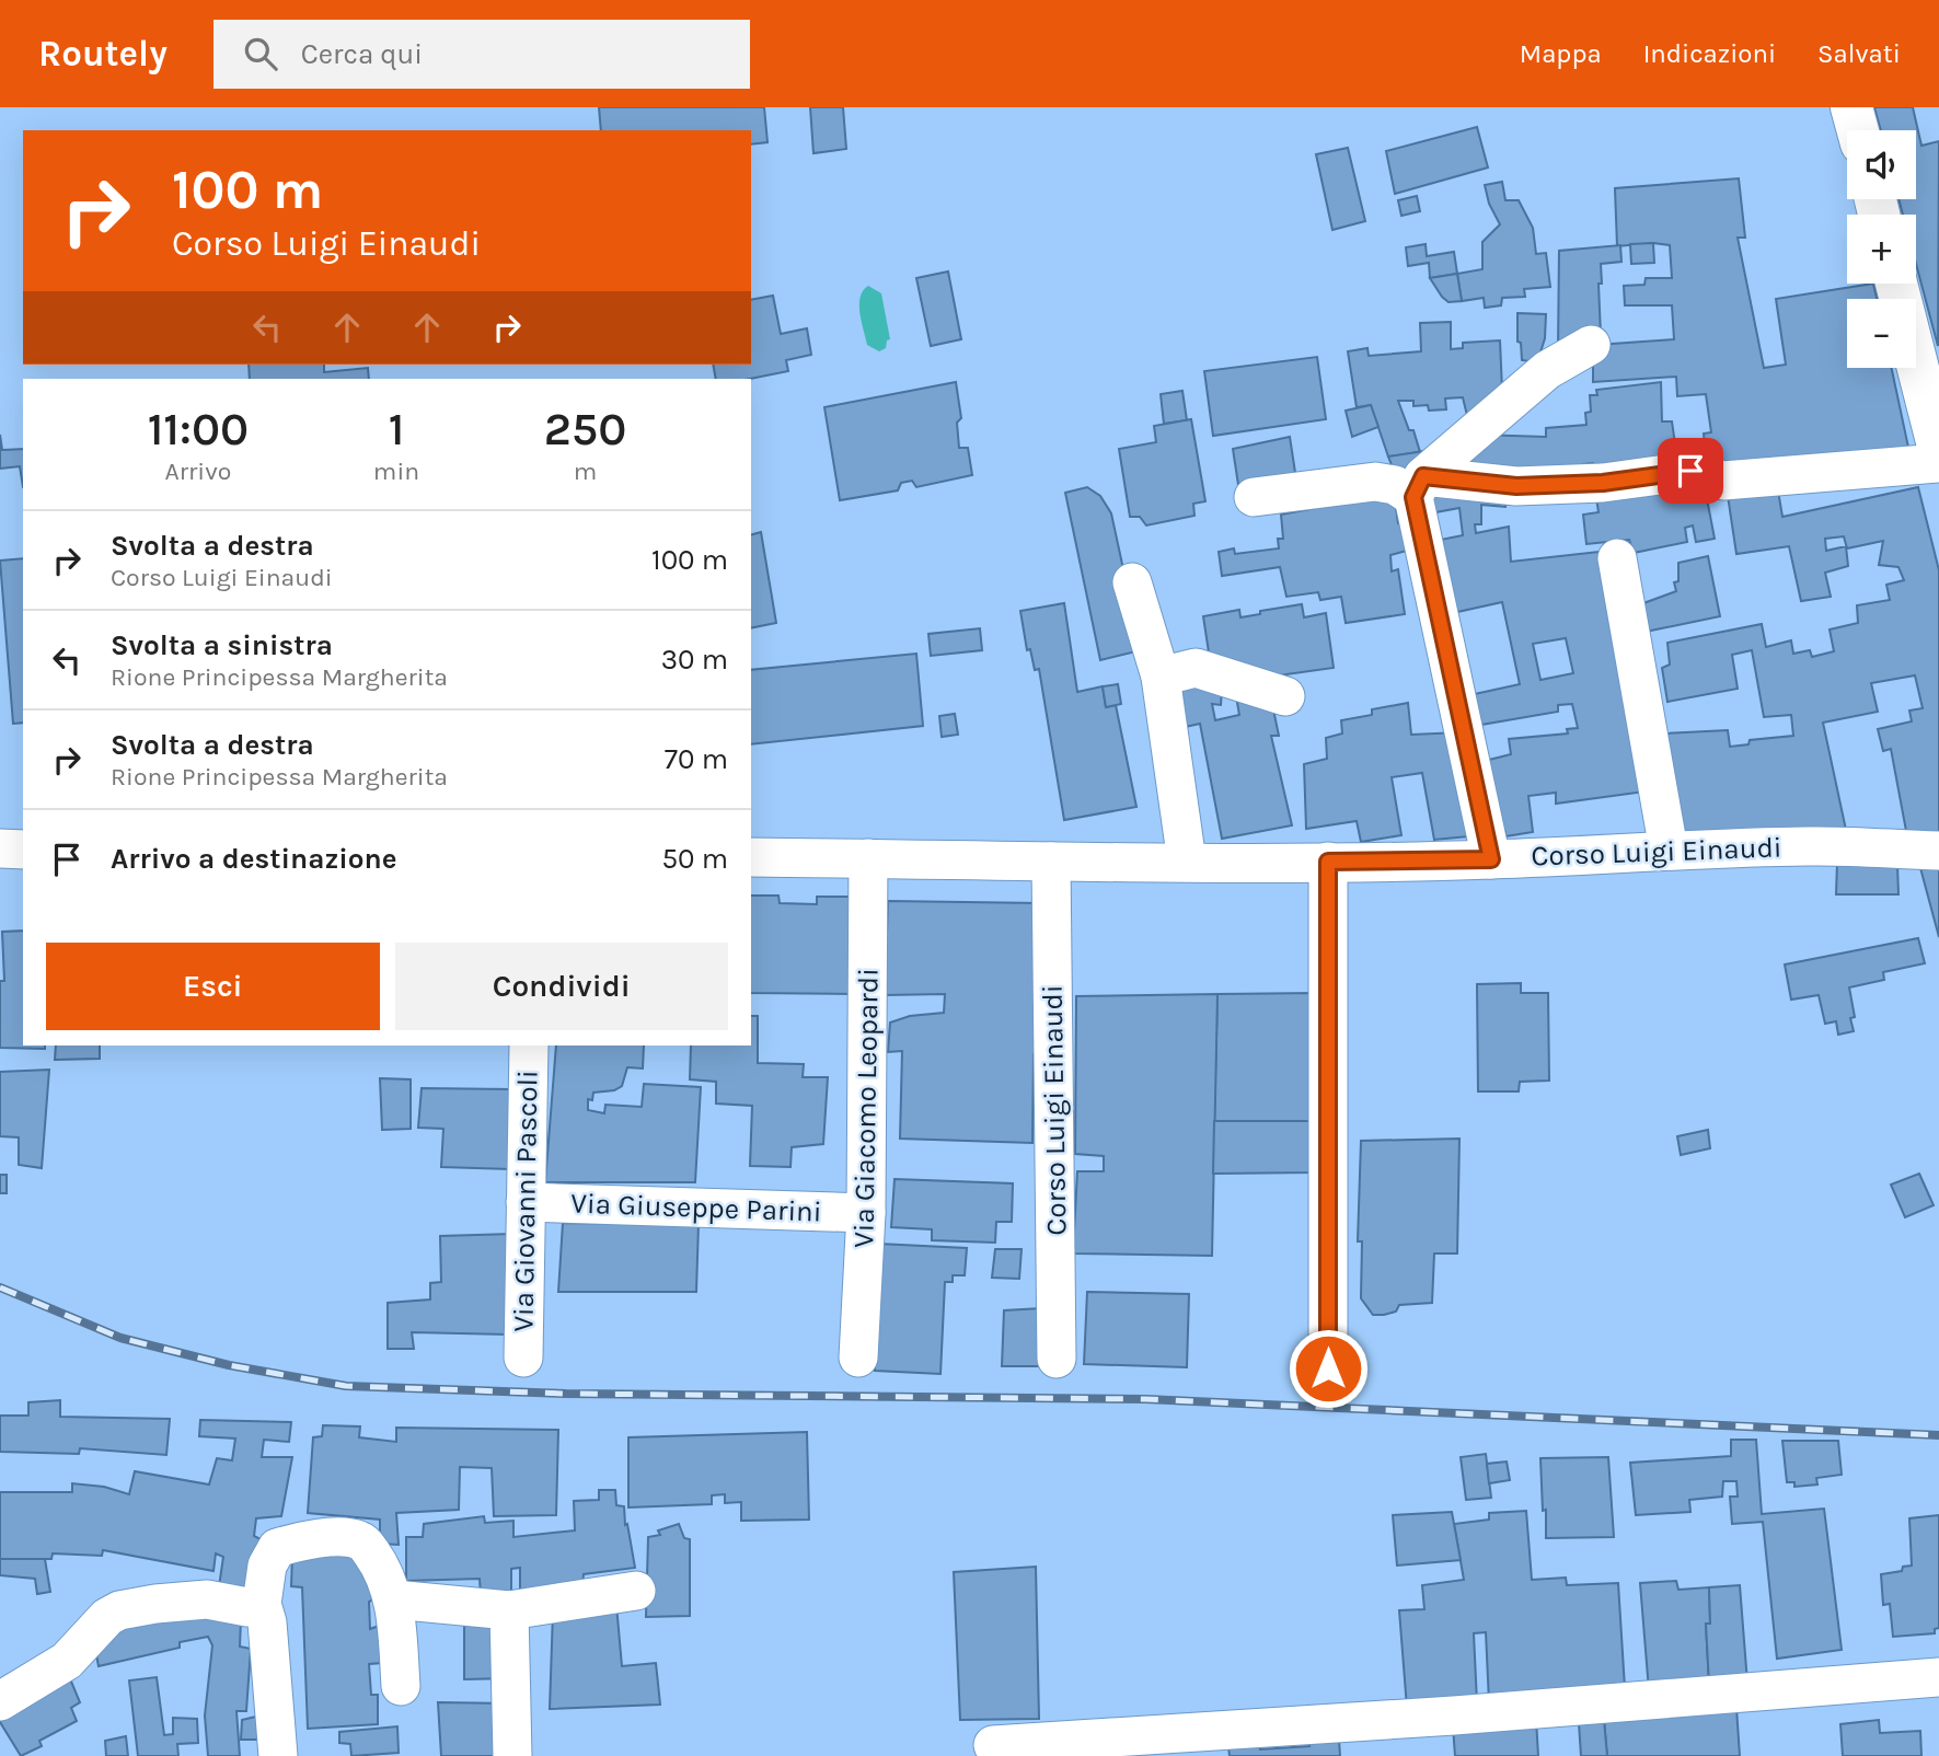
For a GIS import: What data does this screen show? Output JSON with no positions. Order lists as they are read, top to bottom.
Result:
{
  "streets": {
    "street": [
      "Corso Luigi Einaudi",
      "Via Giacomo Leopardi",
      "Via Giovanni Pascoli",
      "Via Giuseppe Parini"
    ]
  },
  "crossings": [
    ["Corso Luigi Einaudi", "Via Giacomo Leopardi"],
    ["Via Giacomo Leopardi", "Via Giuseppe Parini"],
    ["Via Giovanni Pascoli", "Via Giuseppe Parini"]
  ],
  "page": {
    "header": "Routely",
    "search": "Cerca qui",
    "nav": ["Mappa", "Indicazioni", "Salvati"],
    "map_buttons": ["+", "−"],
    "turn": ["100 m", "Corso Luigi Einaudi"],
    "eta": [
      "11:00",
      "Arrivo",
      "1",
      "min",
      "250",
      "m"
    ],
    "list": [
      {
        "name": "Svolta a destra",
        "note": "Corso Luigi Einaudi",
        "value": "100 m"
      },
      {
        "name": "Svolta a sinistra",
        "note": "Rione Principessa Margherita",
        "value": "30 m"
      },
      {
        "name": "Svolta a destra",
        "note": "Rione Principessa Margherita",
        "value": "70 m"
      },
      {
        "name": "Arrivo a destinazione",
        "value": "50 m"
      }
    ],
    "buttons": ["Esci", "Condividi"]
  }
}
